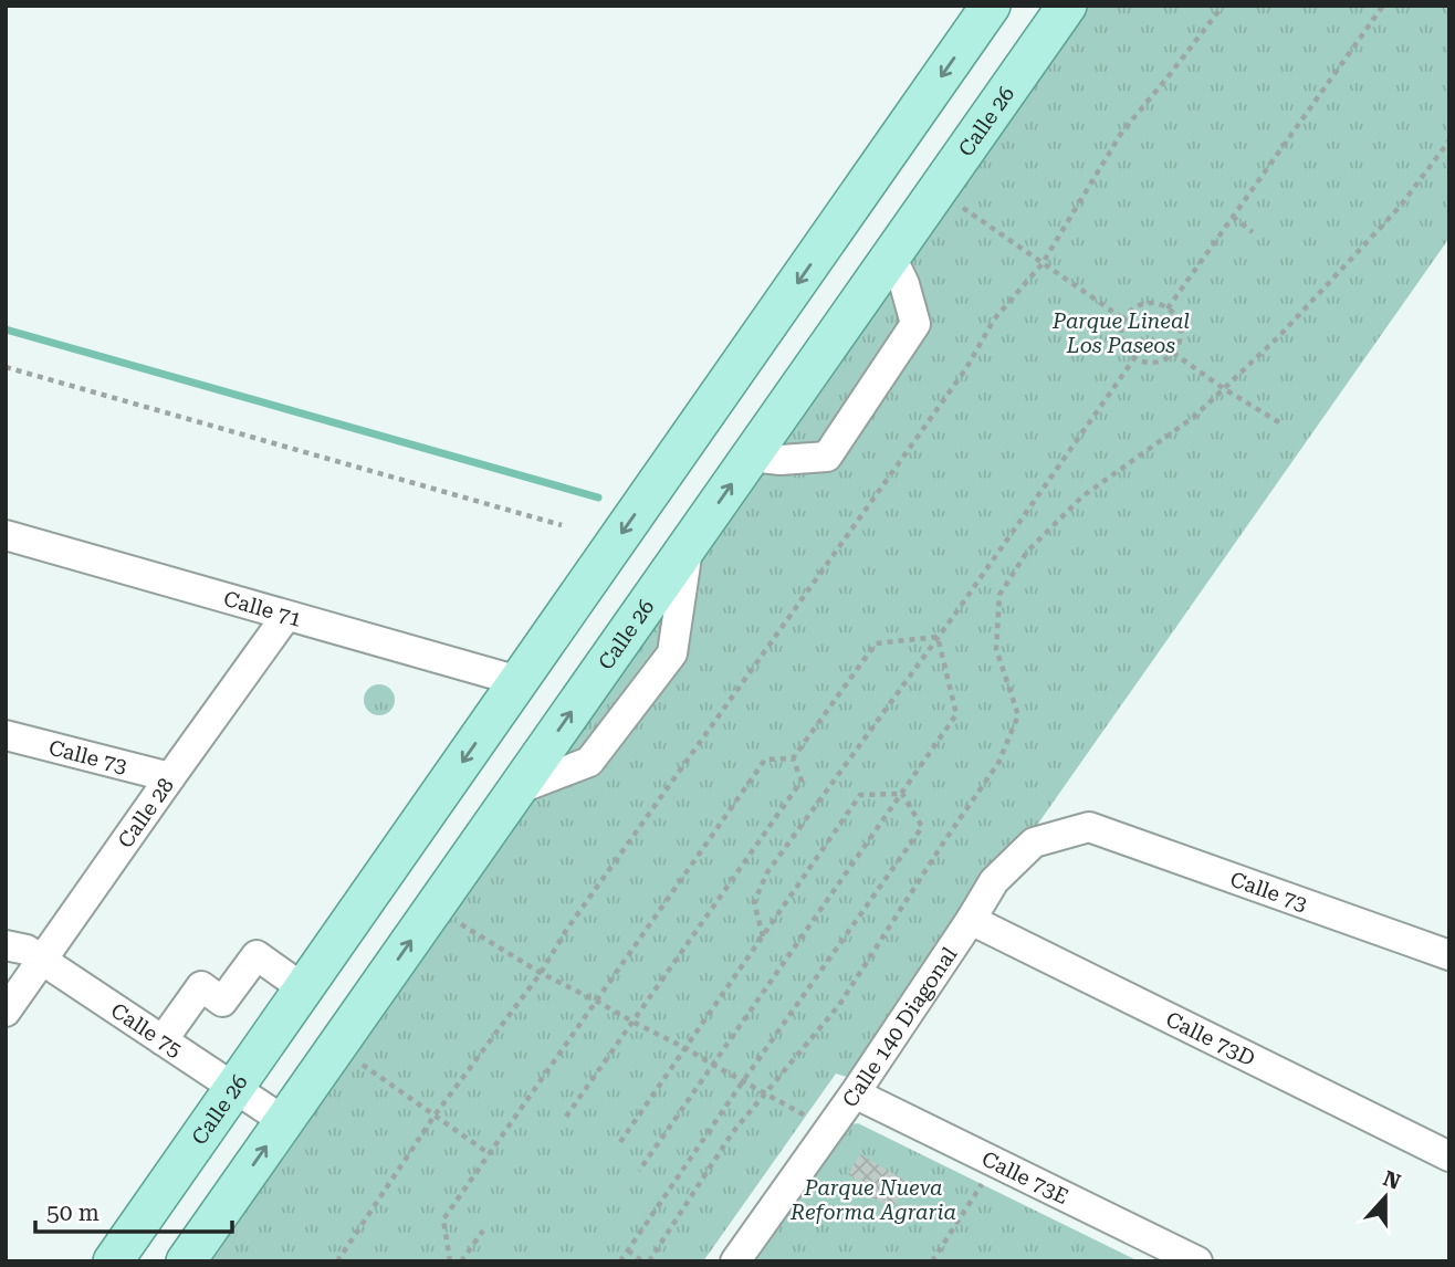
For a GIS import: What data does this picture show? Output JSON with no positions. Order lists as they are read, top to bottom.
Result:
{
  "streets": {
    "main road": ["Calle 26"],
    "street": [
      "Calle 71",
      "Calle 73",
      "Calle 28",
      "Calle 140 Diagonal",
      "Calle 75",
      "Calle 73D",
      "Calle 73E"
    ]
  },
  "crossings": [
    ["Calle 26", "Calle 71"],
    ["Calle 26", "Calle 75"],
    ["Calle 71", "Calle 28"],
    ["Calle 73", "Calle 28"],
    ["Calle 73", "Calle 140 Diagonal"],
    ["Calle 28", "Calle 75"],
    ["Calle 140 Diagonal", "Calle 73D"],
    ["Calle 140 Diagonal", "Calle 73E"]
  ],
  "parks": ["Parque Lineal Los Paseos", "Parque Nueva Reforma Agraria"],
  "scale_bar": "50 m",
  "north": "top"
}
